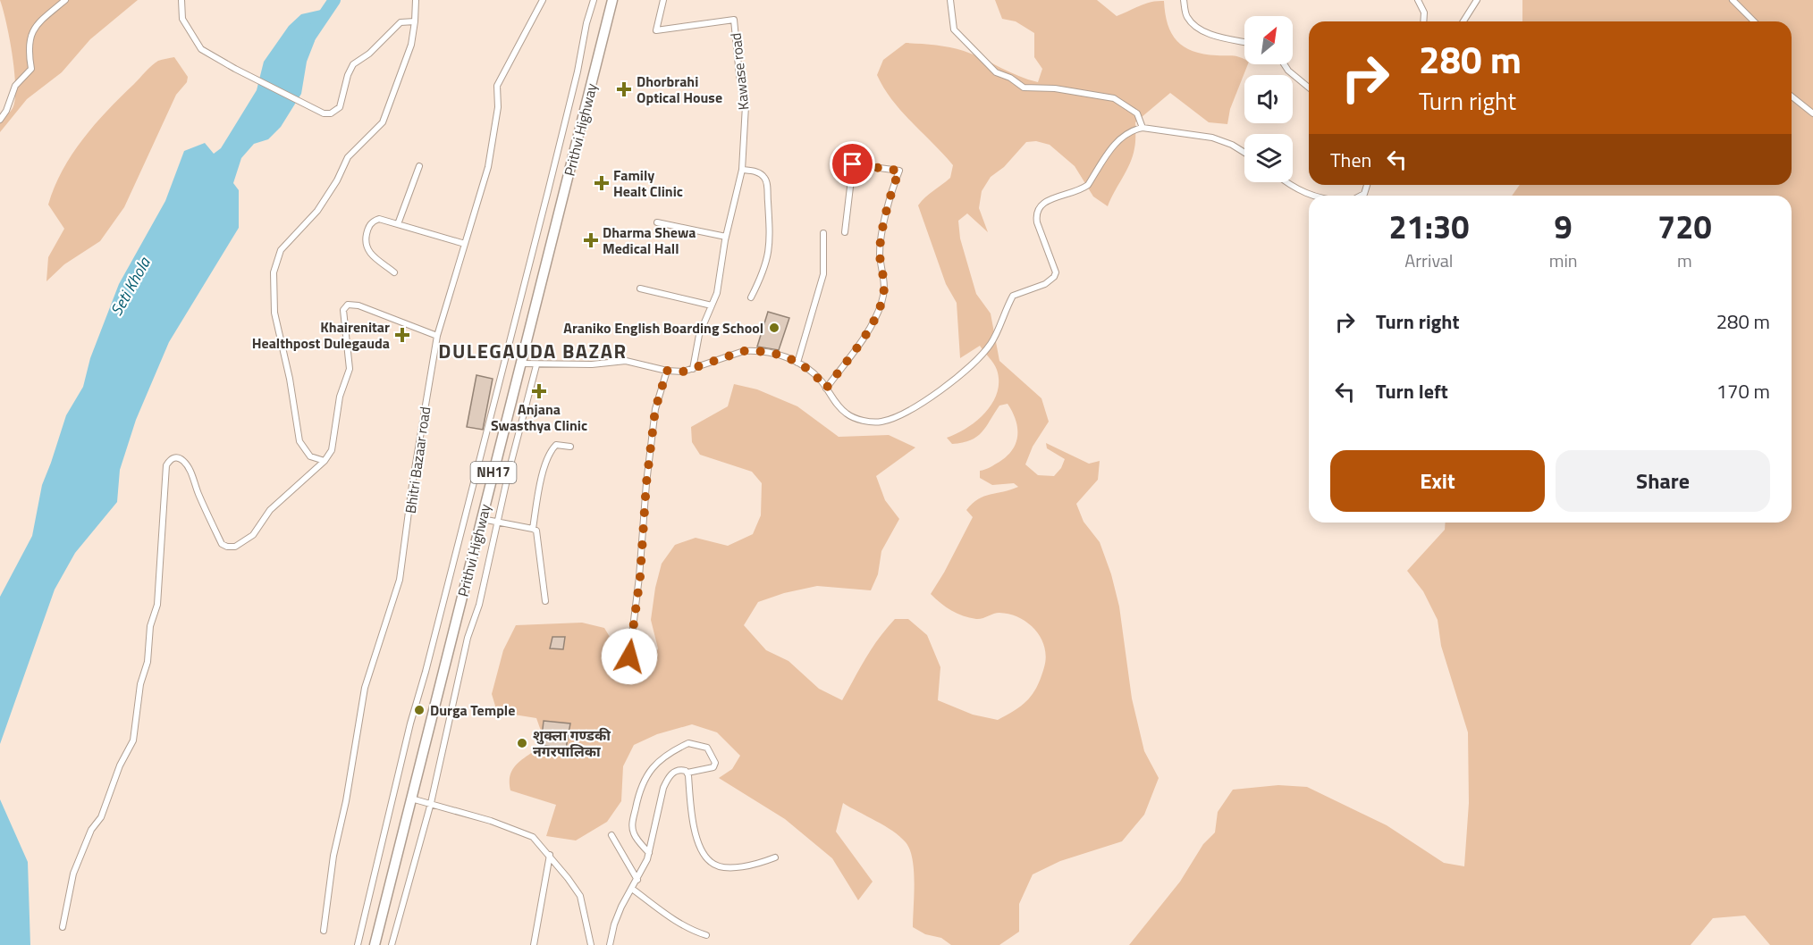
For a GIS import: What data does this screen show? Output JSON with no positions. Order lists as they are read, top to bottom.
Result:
{
  "streets": {
    "highway": ["Prithvi Highway", "NH17"],
    "street": ["Kawase road", "Bhitri Bazaar road"]
  },
  "districts": ["DULEGAUDA BAZAR"],
  "water": ["Seti Khola"],
  "places": {
    "health": [
      "Dhorbrahi Optical House",
      "Family Healt Clinic",
      "Dharma Shewa Medical Hall",
      "Khairenitar Healthpost Dulegauda",
      "Anjana Swasthya Clinic"
    ],
    "other": ["Araniko English Boarding School", "Durga Temple", "शुक्ला गण्डकी नगरपालिका"]
  },
  "north": "top right",
  "page": {
    "turn": ["280 m", "Turn right"],
    "then": "Then",
    "eta": [
      "21:30",
      "Arrival",
      "9",
      "min",
      "720",
      "m"
    ],
    "list": [
      {
        "name": "Turn right",
        "value": "280 m"
      },
      {
        "name": "Turn left",
        "value": "170 m"
      }
    ],
    "buttons": ["Exit", "Share"]
  }
}
